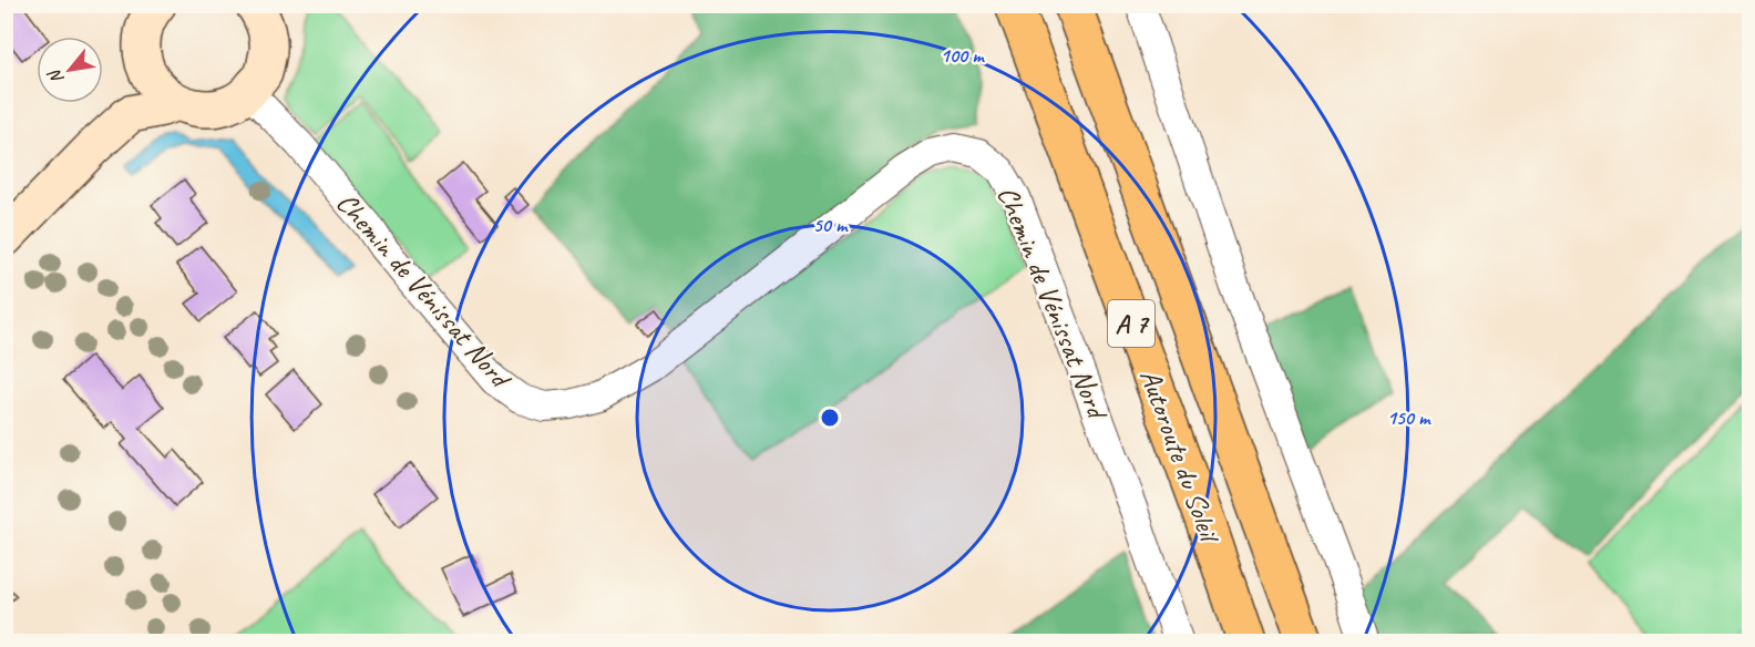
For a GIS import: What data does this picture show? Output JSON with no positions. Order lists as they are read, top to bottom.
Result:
{
  "streets": {
    "highway": ["A 7", "Autoroute du Soleil"],
    "street": ["Chemin de Vénissat Nord"]
  },
  "north": "bottom left",
  "rings": ["100 m", "50 m", "150 m"]
}
